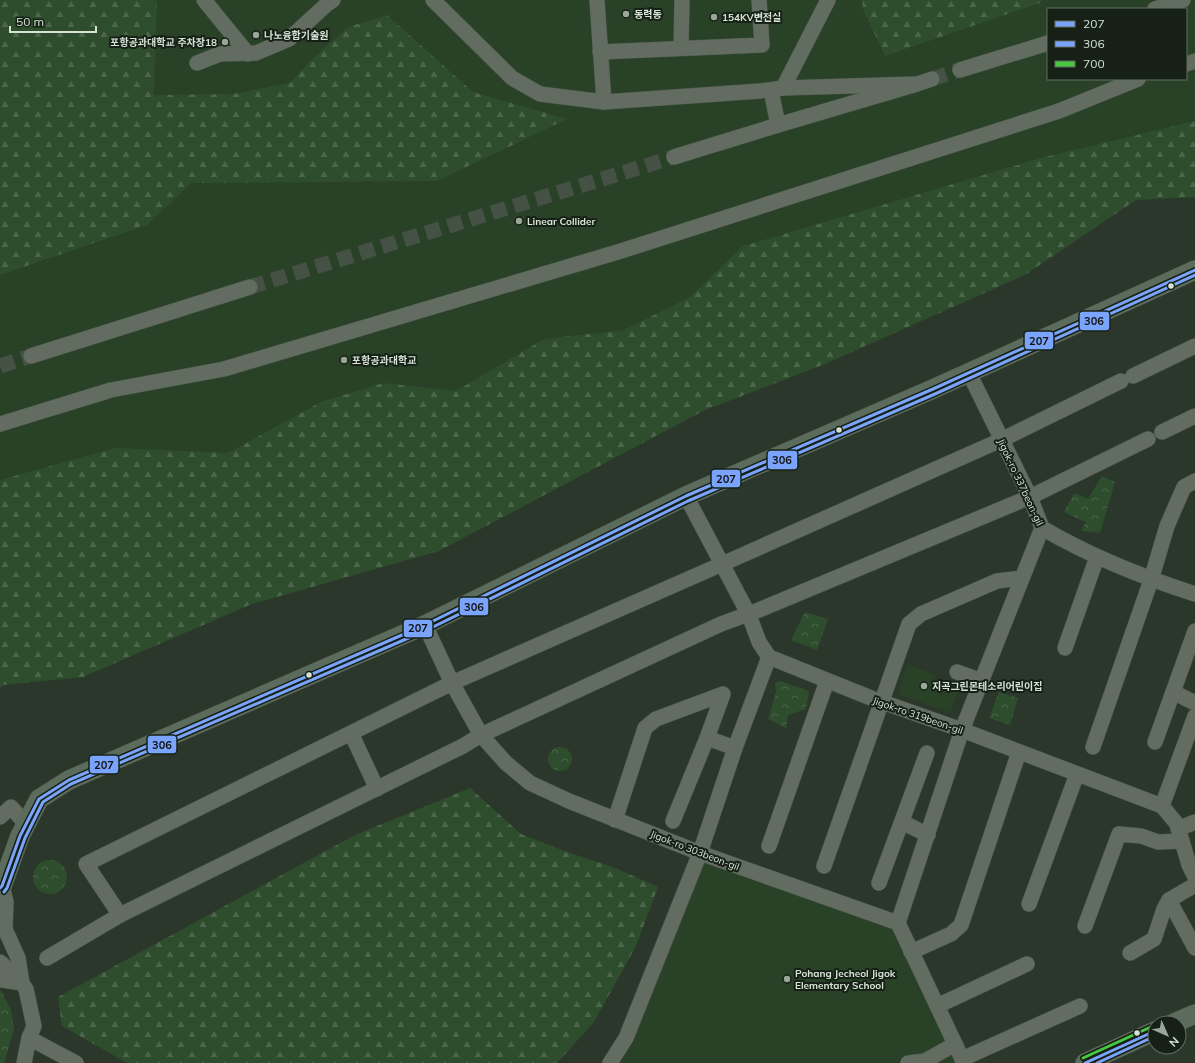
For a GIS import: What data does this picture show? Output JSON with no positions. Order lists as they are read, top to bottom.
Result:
{
  "streets": {
    "street": ["Jigok-ro 337beon-gil", "Jigok-ro 319beon-gil", "Jigok-ro 303beon-gil"]
  },
  "places": [
    "동력동",
    "154KV변전실",
    "나노융합기술원",
    "포항공과대학교 주차장18",
    "Linear Collider",
    "포항공과대학교",
    "지곡그린몬테소리어린이집",
    "Pohang Jecheol Jigok Elementary School"
  ],
  "lines": ["transit line 207", "transit line 306", "transit line 700"],
  "legend": ["207", "306", "700"],
  "scale_bar": "50 m",
  "north": "bottom right"
}
